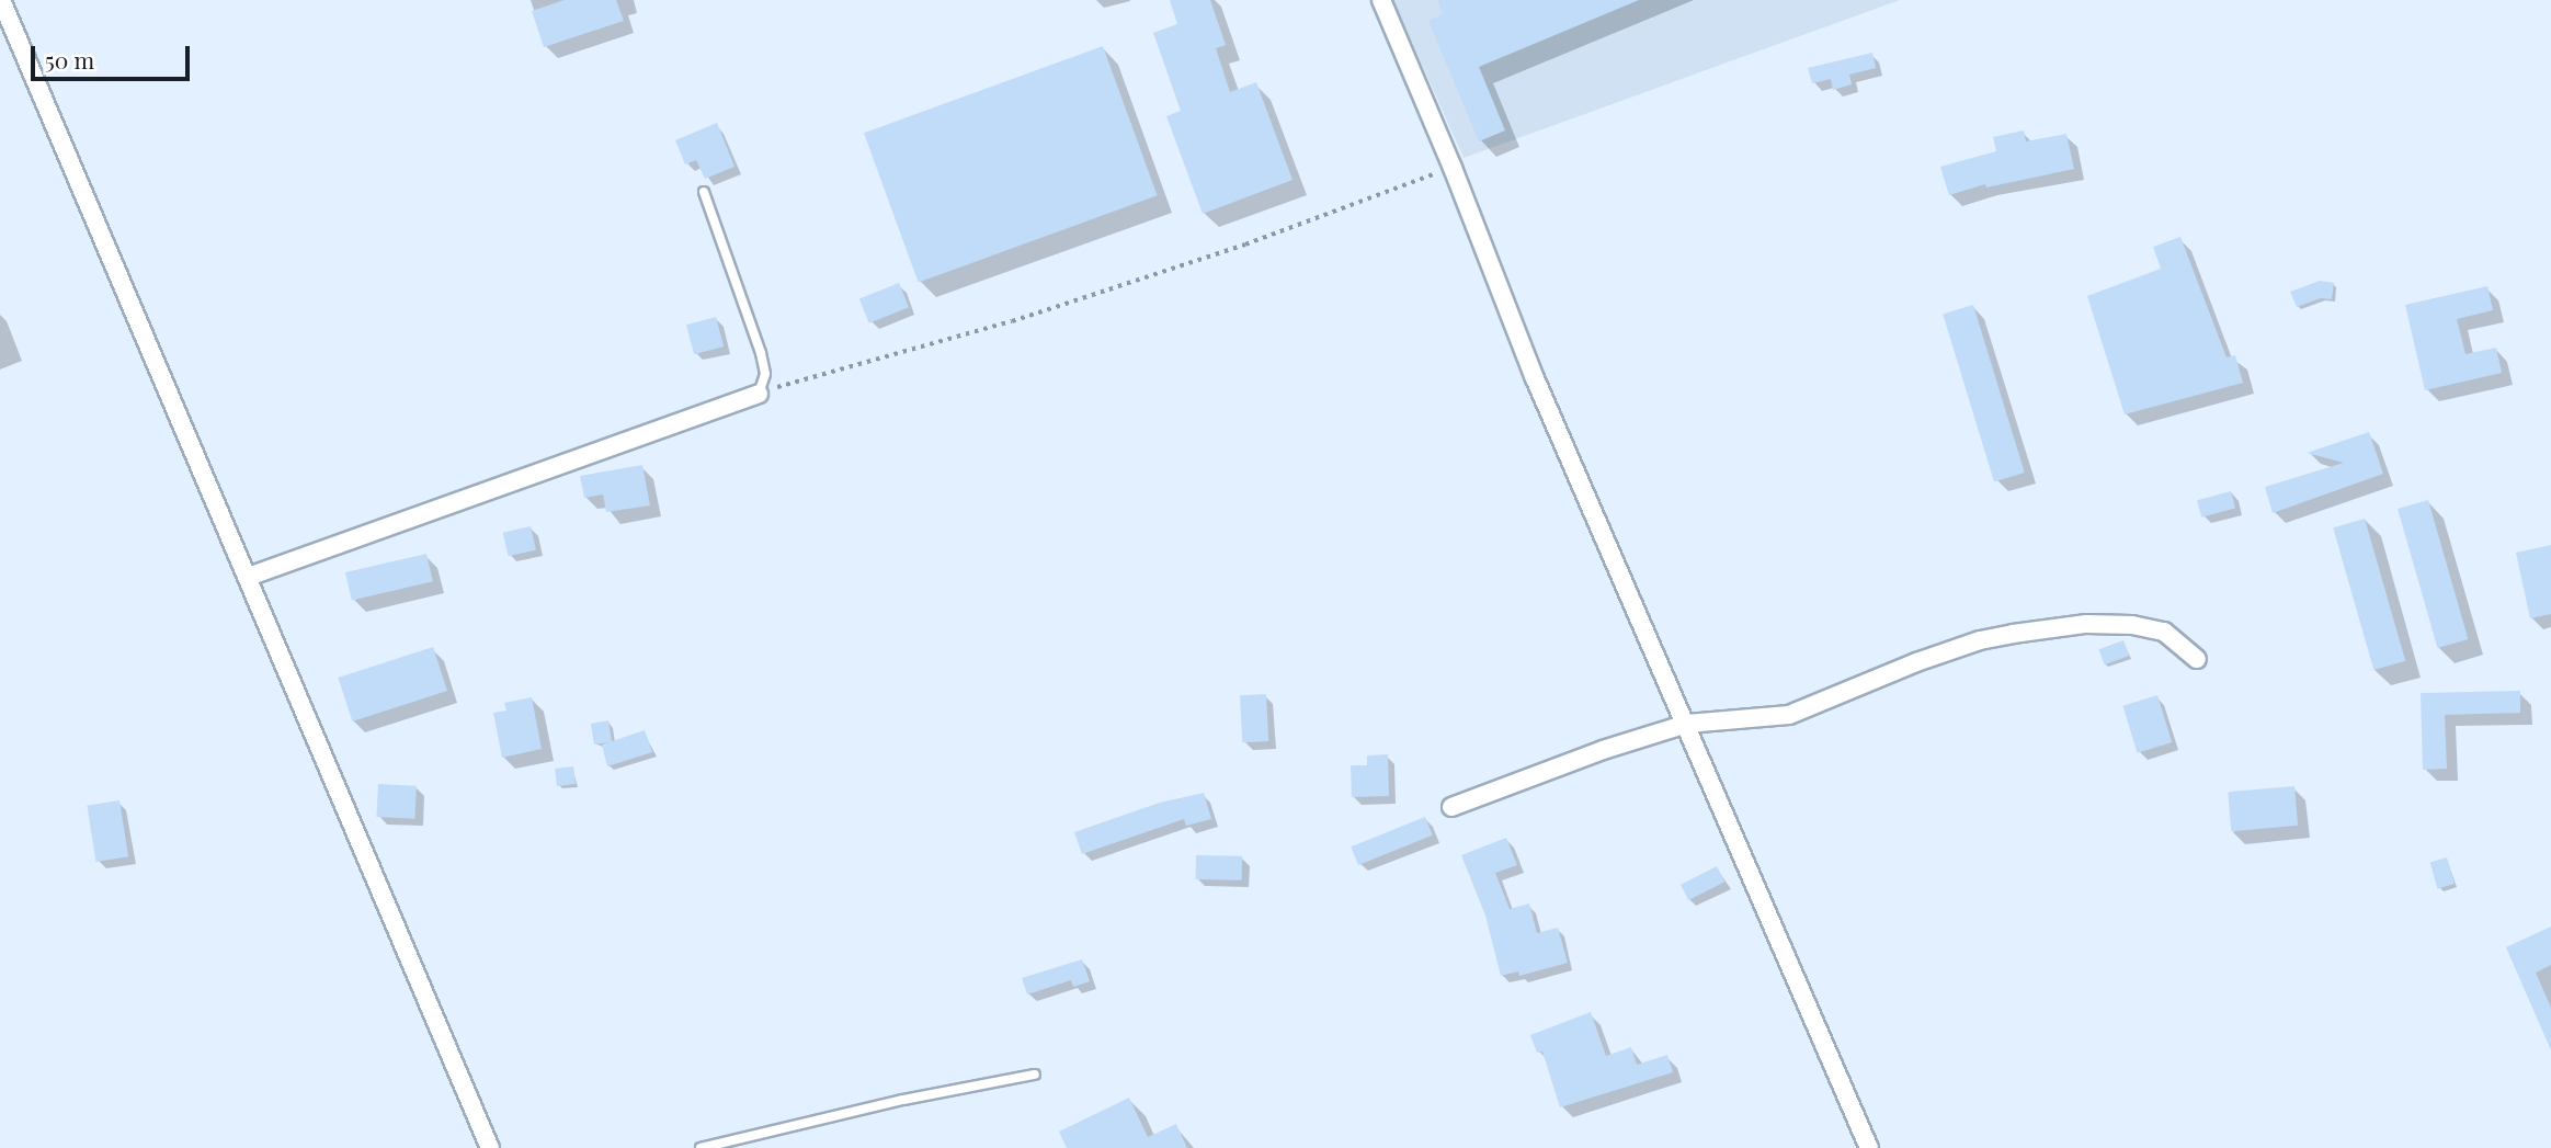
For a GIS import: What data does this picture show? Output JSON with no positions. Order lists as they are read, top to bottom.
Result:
{
  "scale_bar": "50 m"
}
